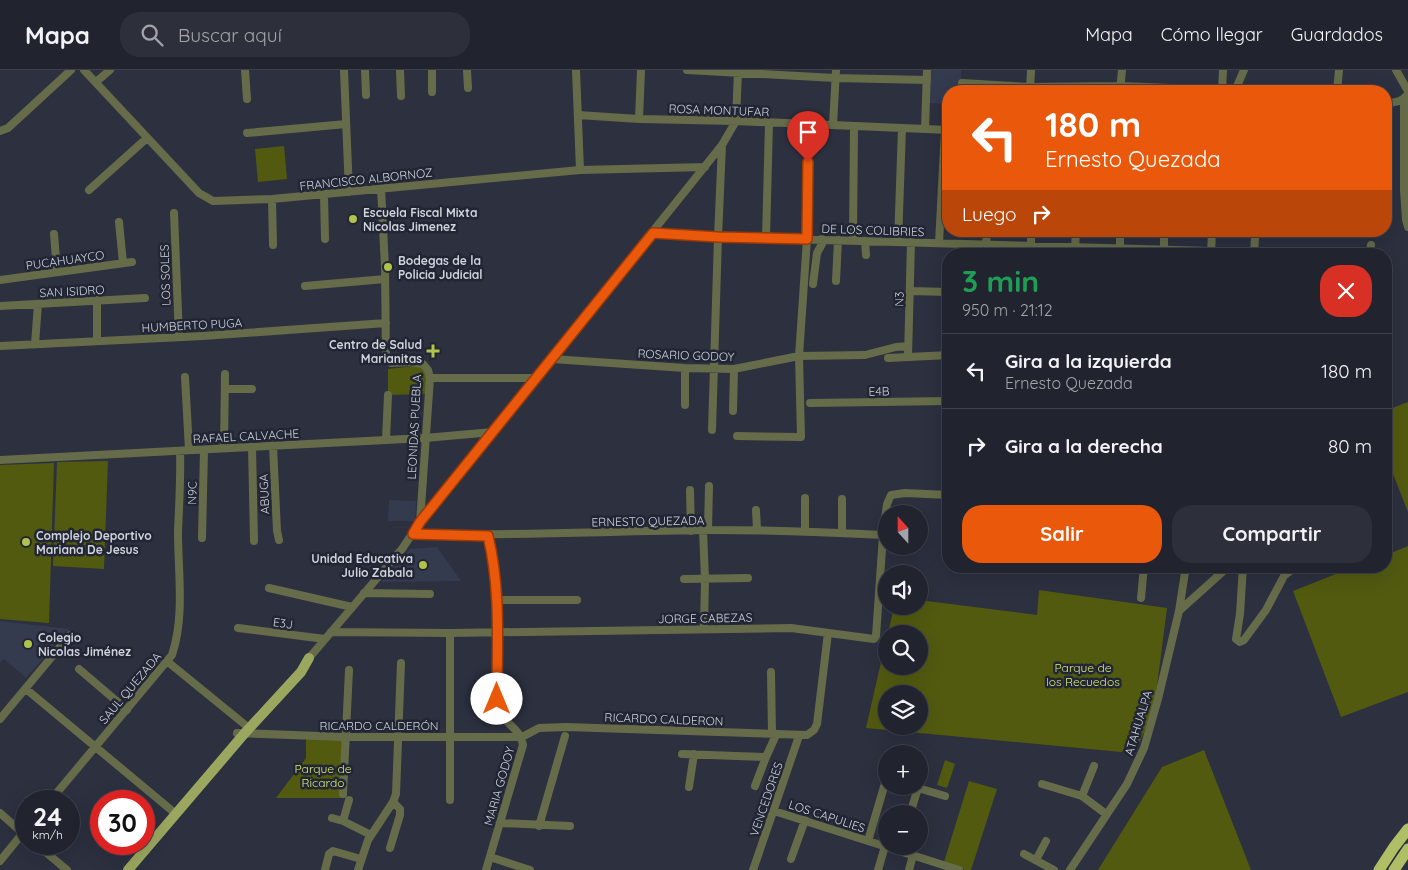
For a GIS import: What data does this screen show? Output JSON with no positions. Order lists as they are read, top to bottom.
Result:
{
  "streets": {
    "street": [
      "ROSA MONTUFAR",
      "FRANCISCO ALBORNOZ",
      "DE LOS COLIBRIES",
      "PUCAHUAYCO",
      "LOS SOLES",
      "SAN ISIDRO",
      "N3",
      "HUMBERTO PUGA",
      "ROSARIO GODOY",
      "E4B",
      "LEONIDAS PUEBLA",
      "RAFAEL CALVACHE",
      "N9C",
      "ABUGA",
      "ERNESTO QUEZADA",
      "JORGE CABEZAS",
      "E3J",
      "SAUL QUEZADA",
      "RICARDO CALDERON",
      "ATAHUALPA",
      "RICARDO CALDERÓN",
      "MARIA GODOY",
      "VENCEDORES",
      "LOS CAPULIES"
    ]
  },
  "crossings": [
    ["FRANCISCO ALBORNOZ", "LEONIDAS PUEBLA"],
    ["DE LOS COLIBRIES", "N3"],
    ["LOS SOLES", "HUMBERTO PUGA"],
    ["N3", "ROSARIO GODOY"],
    ["HUMBERTO PUGA", "LEONIDAS PUEBLA"],
    ["LEONIDAS PUEBLA", "RAFAEL CALVACHE"],
    ["RAFAEL CALVACHE", "N9C"],
    ["RAFAEL CALVACHE", "ABUGA"],
    ["RAFAEL CALVACHE", "SAUL QUEZADA"],
    ["ERNESTO QUEZADA", "MARIA GODOY"],
    ["JORGE CABEZAS", "MARIA GODOY"],
    ["JORGE CABEZAS", "VENCEDORES"],
    ["RICARDO CALDERON", "RICARDO CALDERÓN"],
    ["RICARDO CALDERON", "MARIA GODOY"],
    ["RICARDO CALDERON", "VENCEDORES"],
    ["RICARDO CALDERÓN", "MARIA GODOY"],
    ["VENCEDORES", "LOS CAPULIES"]
  ],
  "parks": ["Parque de los Recuedos", "Parque de Ricardo"],
  "places": {
    "other": [
      "Escuela Fiscal Mixta Nicolas Jimenez",
      "Bodegas de la Policia Judicial",
      "Complejo Deportivo Mariana De Jesus",
      "Unidad Educativa Julio Zabala",
      "Colegio Nicolas Jiménez"
    ],
    "health": ["Centro de Salud Marianitas"]
  },
  "north": "top",
  "page": {
    "header": "Mapa",
    "search": "Buscar aquí",
    "nav": ["Mapa", "Cómo llegar", "Guardados"],
    "turn": ["180 m", "Ernesto Quezada"],
    "then": "Luego",
    "heading": ["3 min", "950 m · 21:12"],
    "list": [
      {
        "name": "Gira a la izquierda",
        "note": "Ernesto Quezada",
        "value": "180 m"
      },
      {
        "name": "Gira a la derecha",
        "value": "80 m"
      }
    ],
    "buttons": ["Salir", "Compartir"],
    "map_buttons": ["+", "−"],
    "speed": "24 km/h",
    "limit": "30"
  }
}
